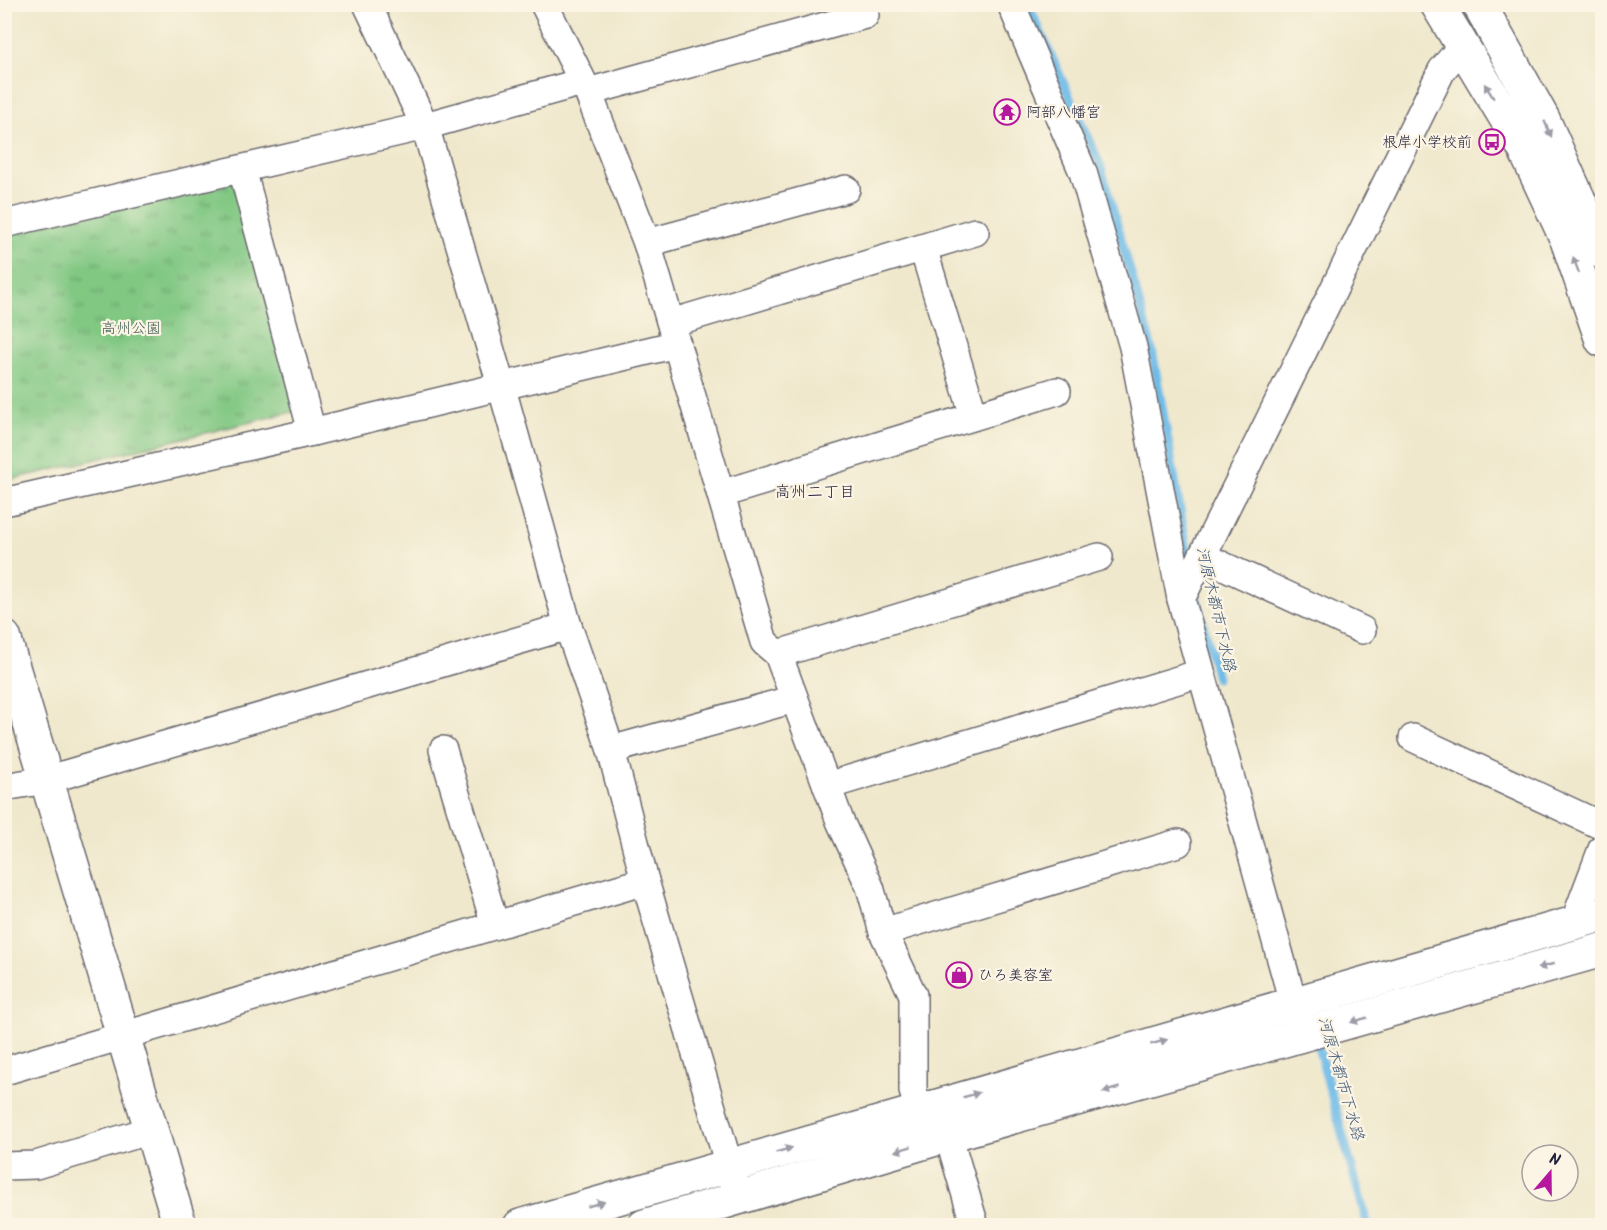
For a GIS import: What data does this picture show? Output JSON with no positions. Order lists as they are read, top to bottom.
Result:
{
  "districts": ["高州二丁目"],
  "water": ["河原木都市下水路"],
  "parks": ["高州公園"],
  "places": {
    "temple": ["阿部八幡宮"],
    "bus stop": ["根岸小学校前"],
    "shop": ["ひろ美容室"]
  },
  "north": "top"
}
